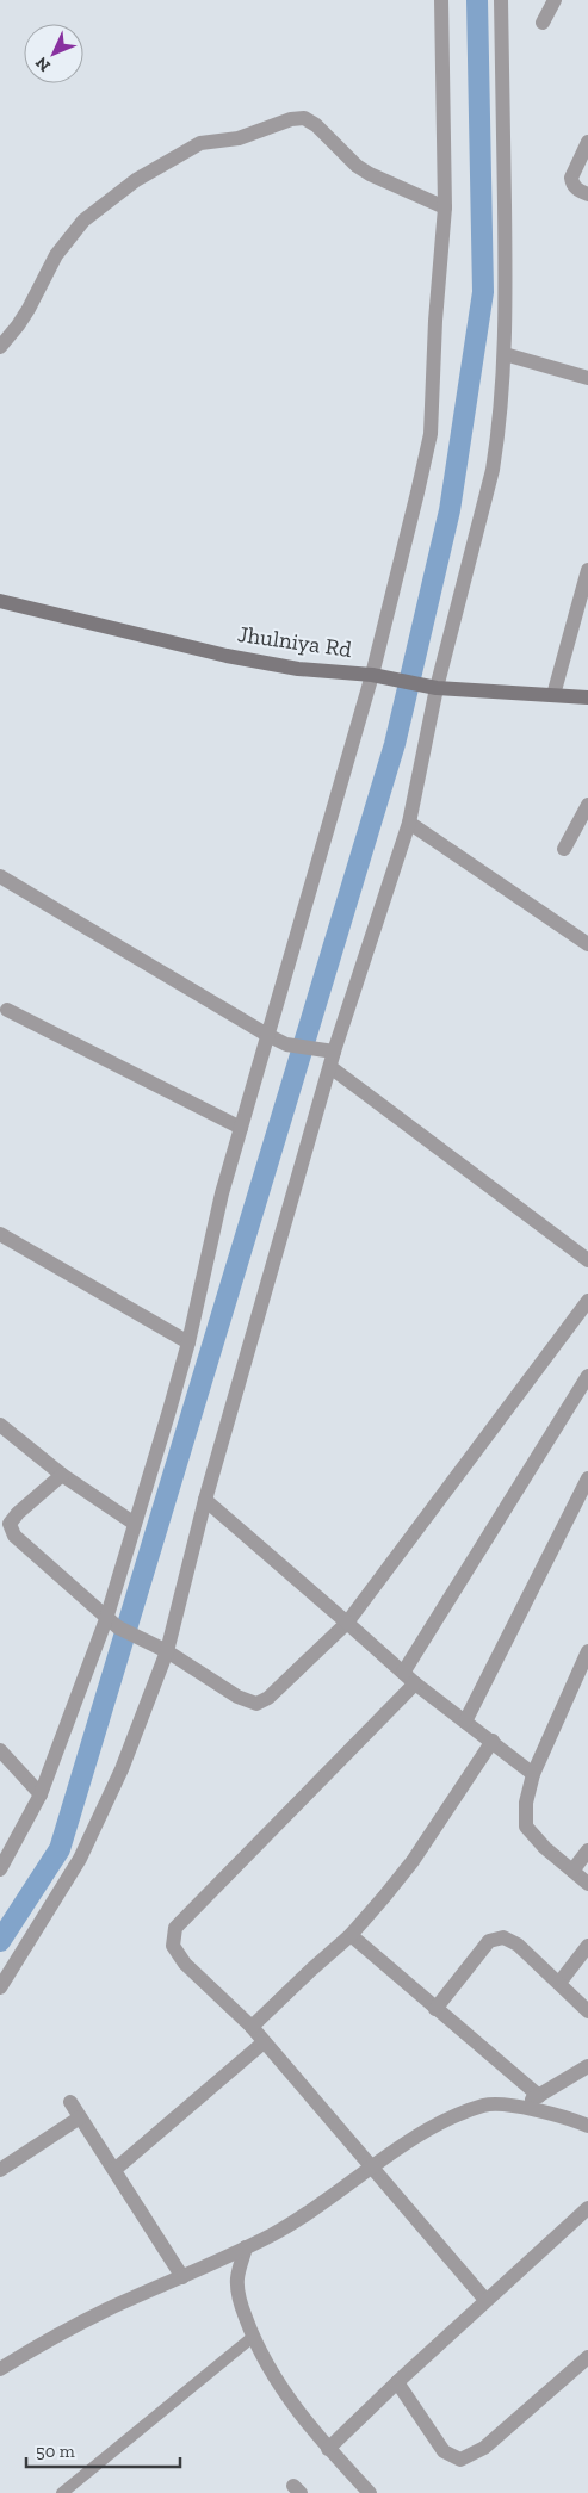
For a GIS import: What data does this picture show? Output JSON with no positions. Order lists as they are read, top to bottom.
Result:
{
  "streets": {
    "street": ["Jhulniya Rd"]
  },
  "scale_bar": "50 m",
  "north": "bottom left"
}
